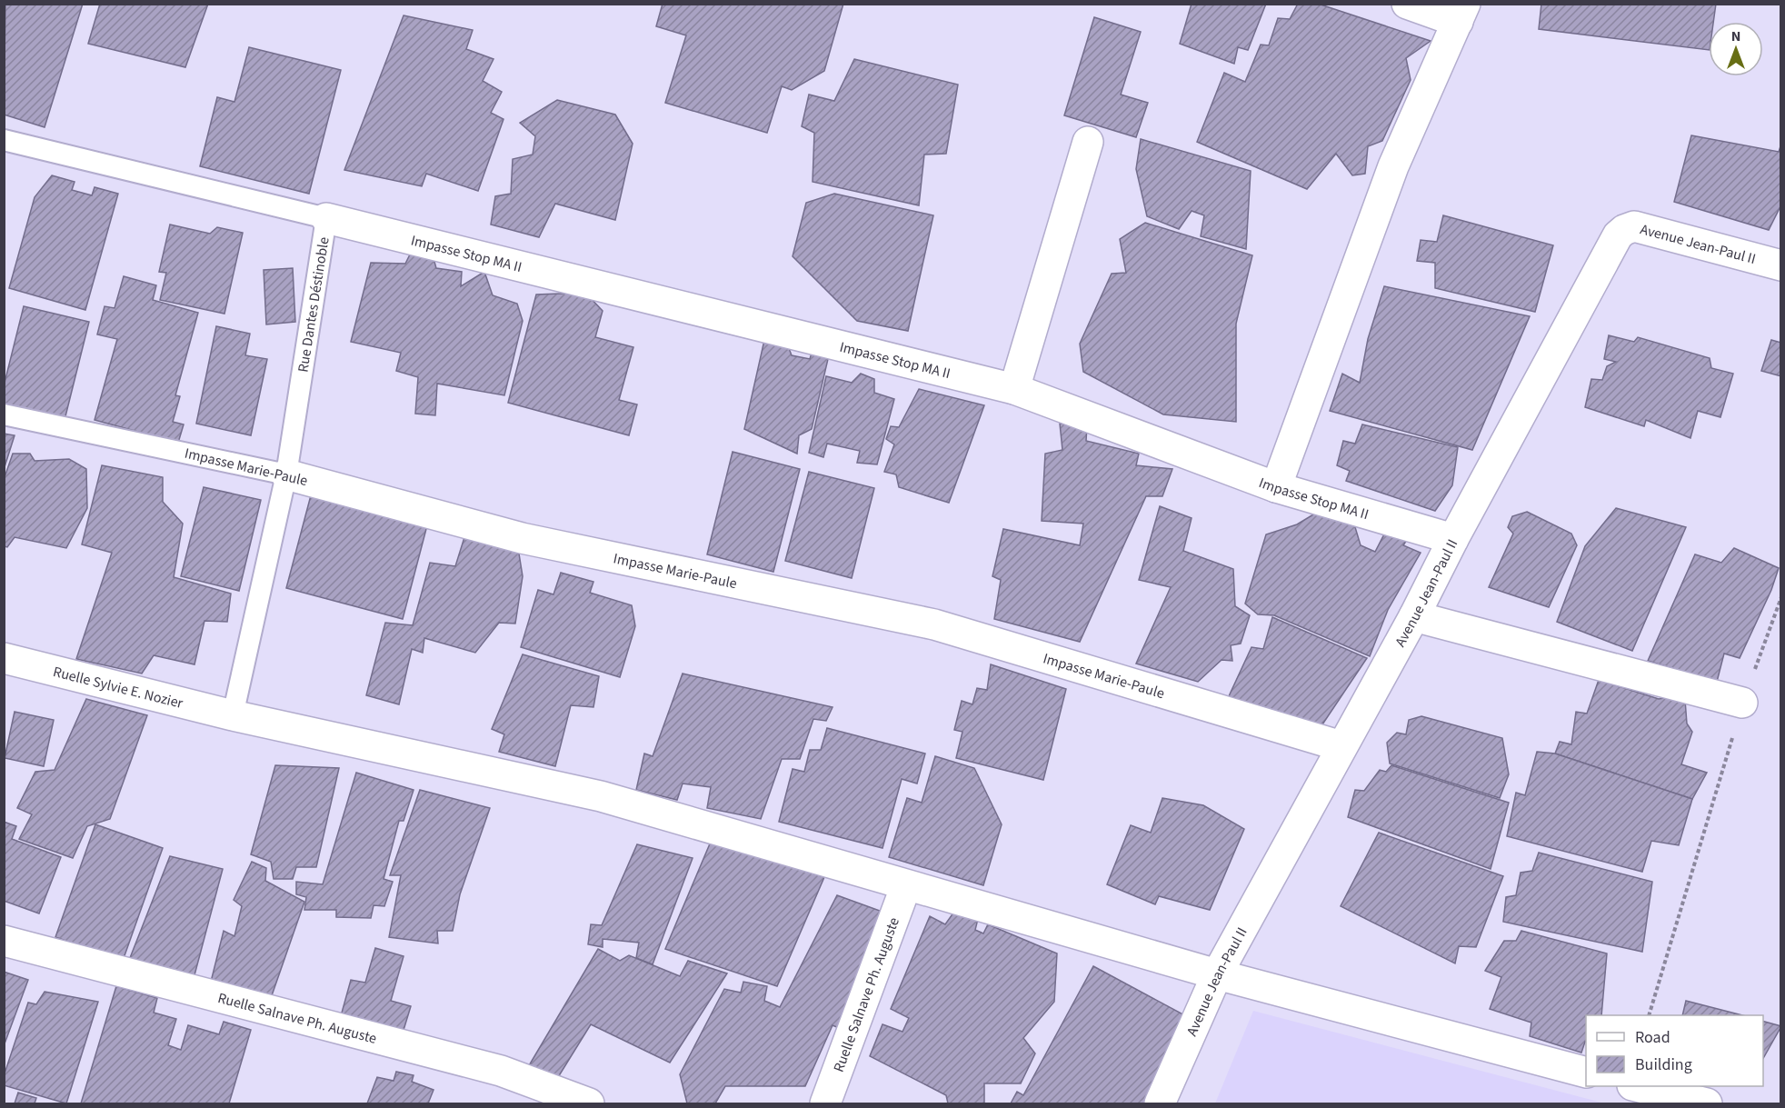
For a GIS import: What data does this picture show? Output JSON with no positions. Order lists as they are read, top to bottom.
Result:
{
  "streets": {
    "street": [
      "Avenue Jean-Paul II",
      "Impasse Stop MA II",
      "Impasse Marie-Paule",
      "Ruelle Sylvie E. Nozier",
      "Ruelle Salnave Ph. Auguste"
    ],
    "lane": ["Rue Dantes Déstinoble"]
  },
  "crossings": [
    ["Avenue Jean-Paul II", "Impasse Stop MA II"],
    ["Avenue Jean-Paul II", "Impasse Marie-Paule"],
    ["Avenue Jean-Paul II", "Ruelle Sylvie E. Nozier"],
    ["Impasse Stop MA II", "Rue Dantes Déstinoble"],
    ["Rue Dantes Déstinoble", "Impasse Marie-Paule"],
    ["Rue Dantes Déstinoble", "Ruelle Sylvie E. Nozier"],
    ["Ruelle Sylvie E. Nozier", "Ruelle Salnave Ph. Auguste"]
  ],
  "legend": ["Road", "Building"],
  "north": "top"
}
